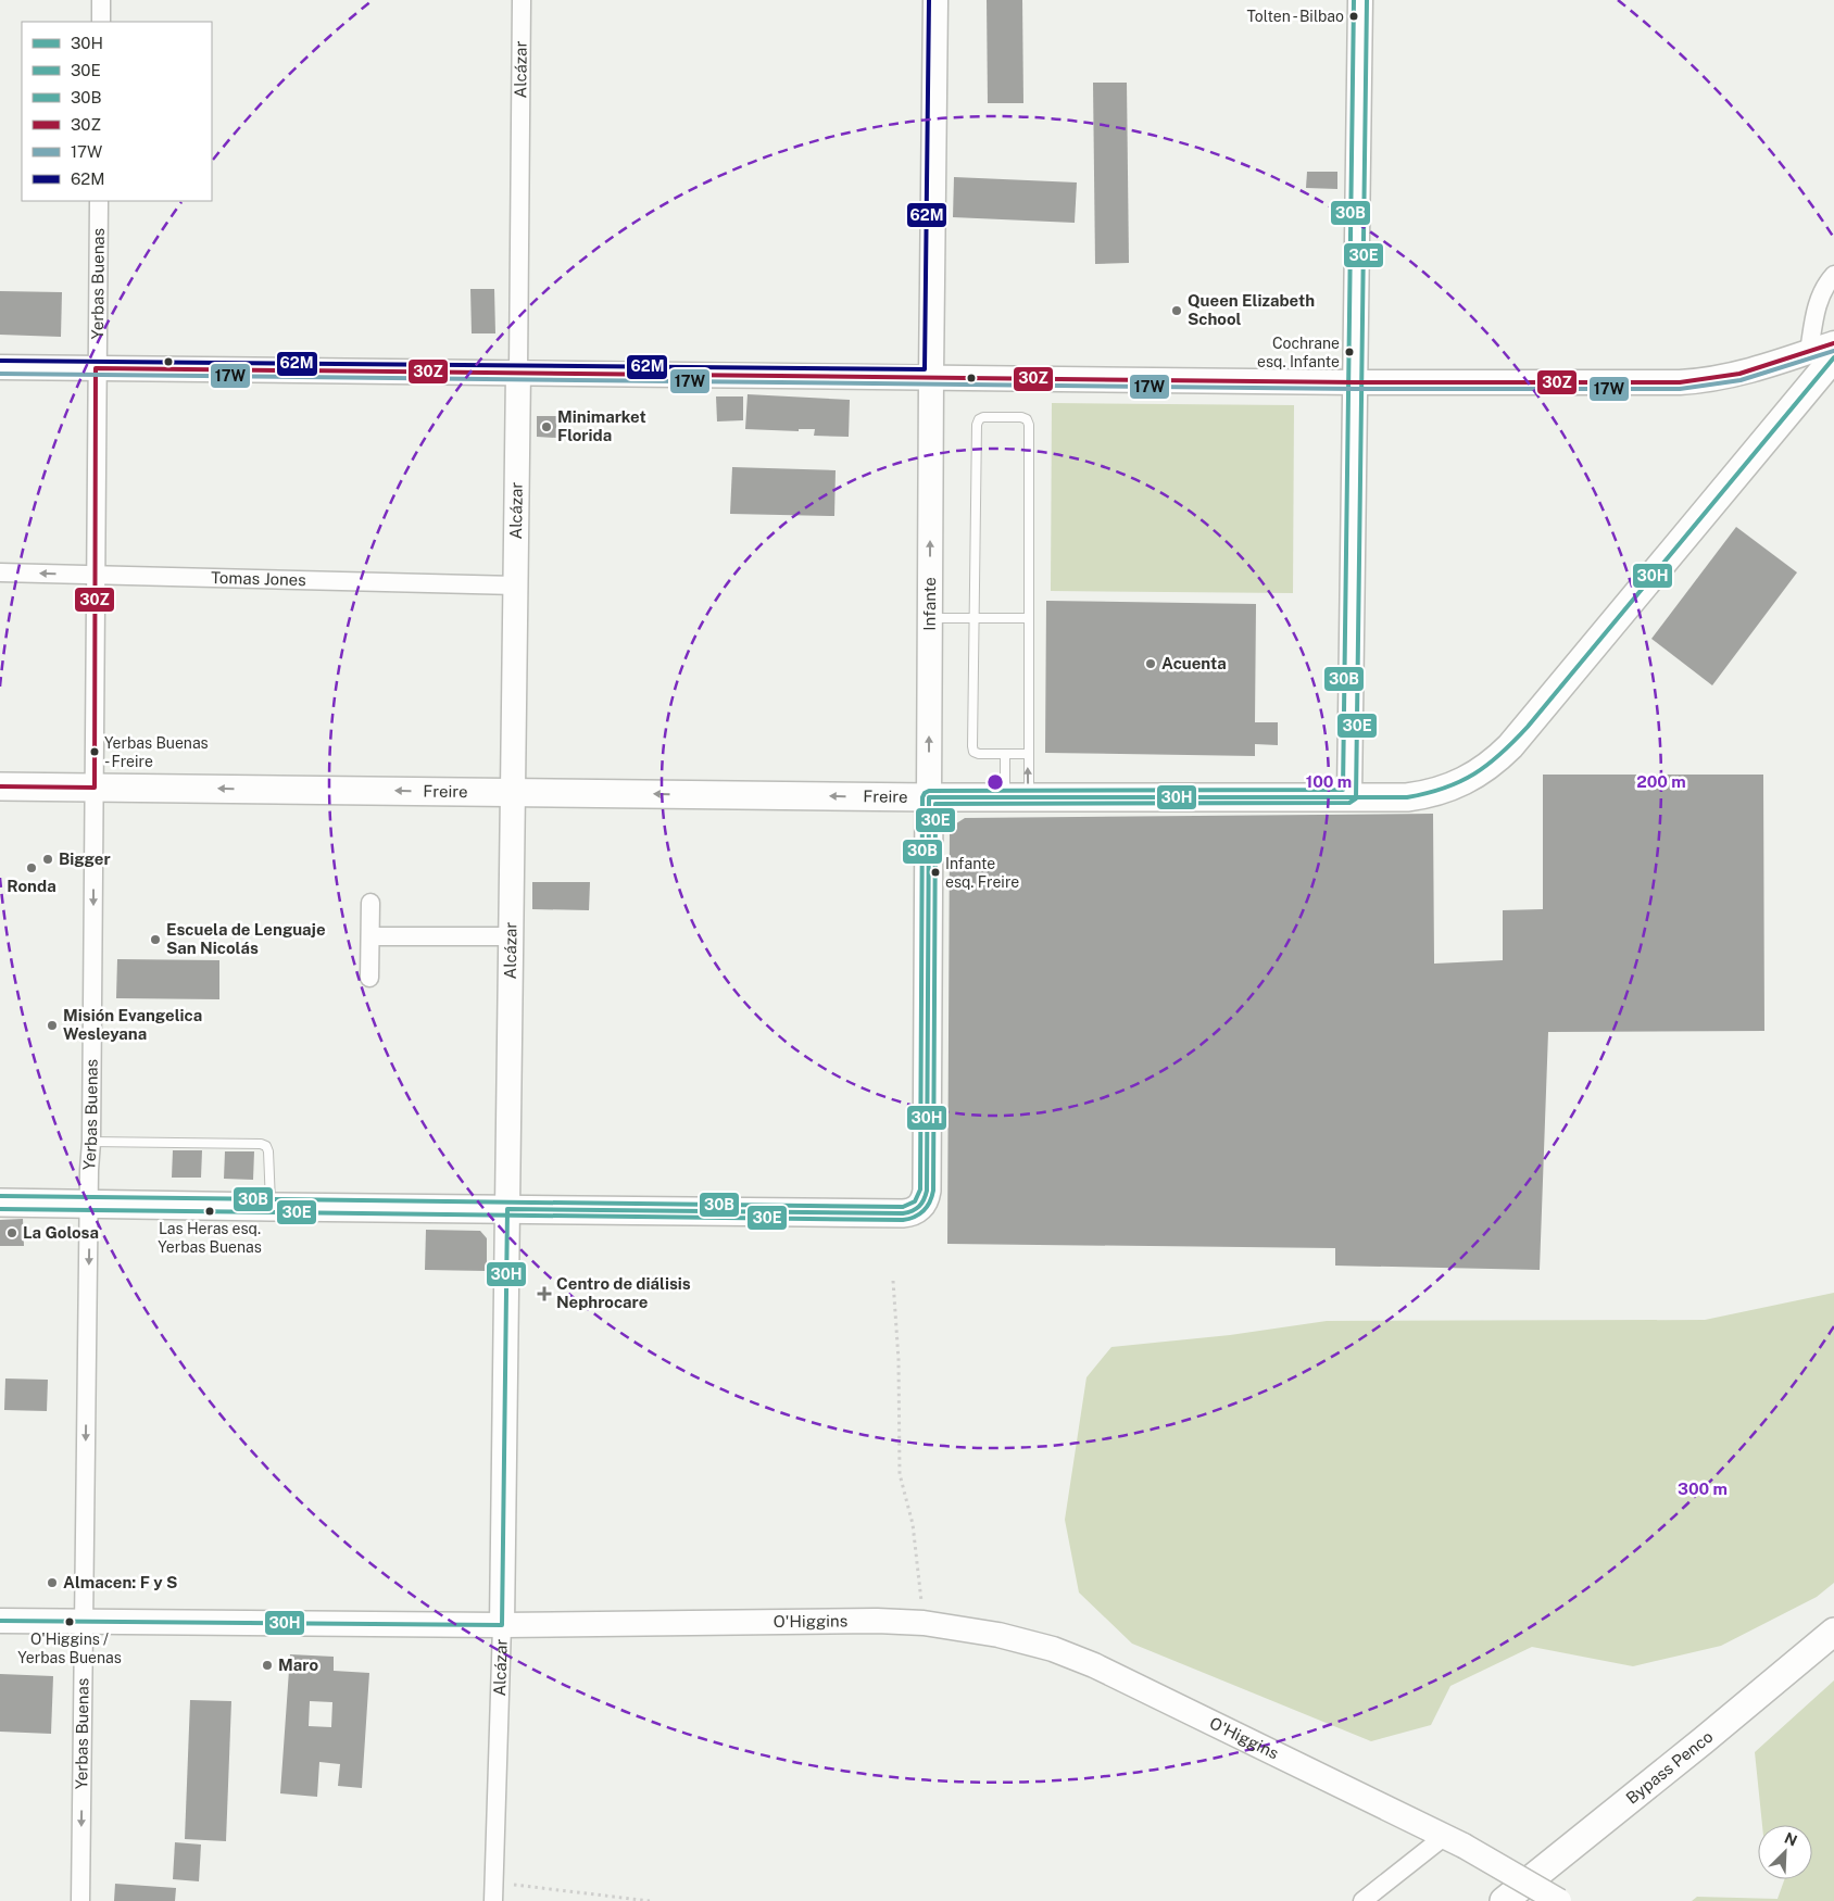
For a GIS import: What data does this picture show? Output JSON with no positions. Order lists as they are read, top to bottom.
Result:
{
  "streets": {
    "main road": ["Infante", "Freire", "Bypass Penco"],
    "street": [
      "Alcázar",
      "Yerbas Buenas",
      "Tomas Jones",
      "O'Higgins"
    ]
  },
  "crossings": [
    ["Alcázar", "Tomas Jones"],
    ["Alcázar", "Infante"],
    ["Alcázar", "Freire"],
    ["Alcázar", "O'Higgins"],
    ["Yerbas Buenas", "Tomas Jones"],
    ["Yerbas Buenas", "Freire"],
    ["Yerbas Buenas", "O'Higgins"],
    ["Infante", "Freire"]
  ],
  "one_way": ["Yerbas Buenas", "Freire"],
  "places": {
    "other": [
      "Tolten - Bilbao",
      "Queen Elizabeth School",
      "Cochrane esq. Infante",
      "Minimarket Florida",
      "Acuenta",
      "Yerbas Buenas - Freire",
      "Bigger",
      "Ronda",
      "Infante esq. Freire",
      "Escuela de Lenguaje San Nicolás",
      "Misión Evangelica Wesleyana",
      "Las Heras esq. Yerbas Buenas",
      "La Golosa",
      "Almacen: F y S",
      "O'Higgins / Yerbas Buenas",
      "Maro"
    ],
    "health": ["Centro de diálisis Nephrocare"]
  },
  "lines": [
    "transit line 30E",
    "transit line 30B",
    "transit line 62M",
    "transit line 30Z",
    "transit line 17W",
    "transit line 30H"
  ],
  "legend": [
    "30H",
    "30E",
    "30B",
    "30Z",
    "17W",
    "62M"
  ],
  "north": "top right",
  "rings": ["100 m", "200 m", "300 m"]
}
